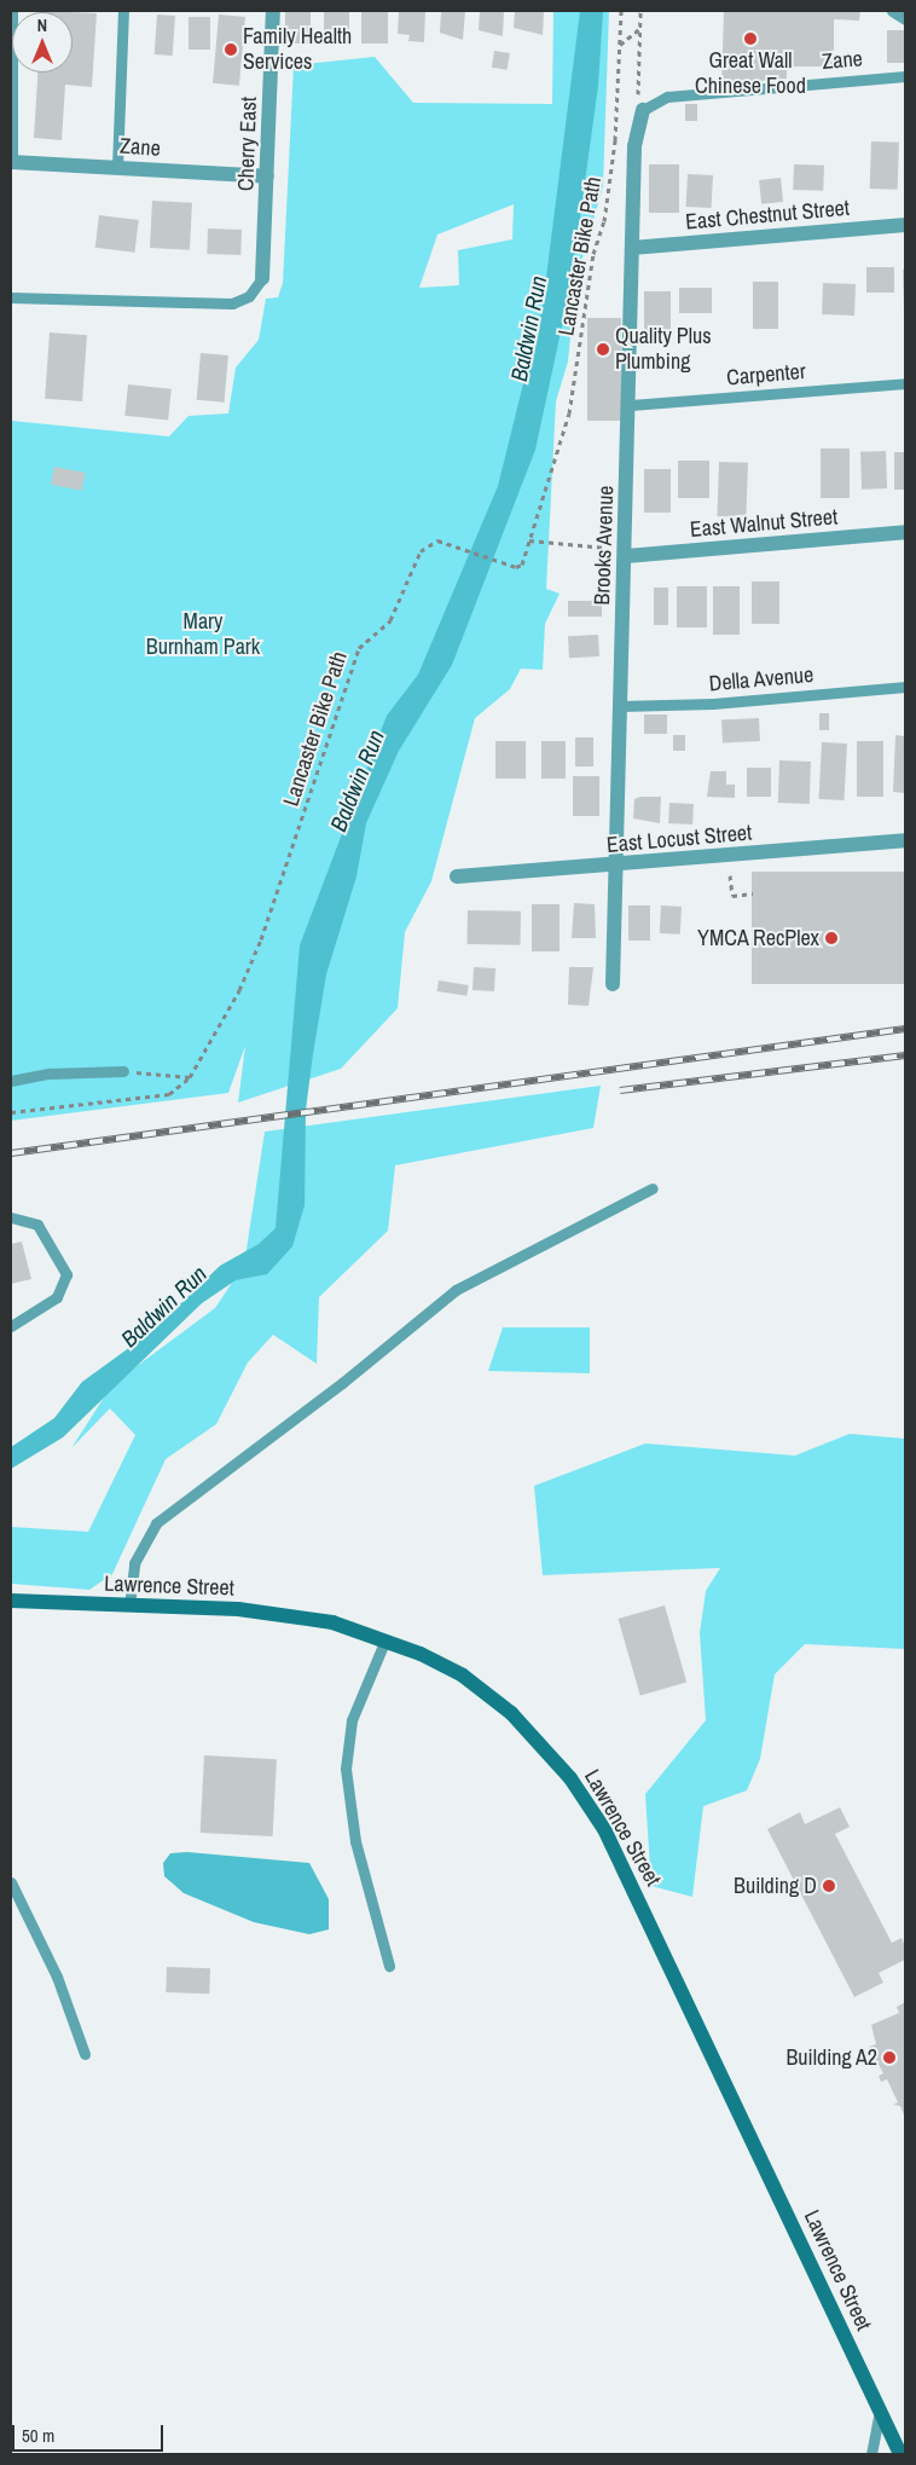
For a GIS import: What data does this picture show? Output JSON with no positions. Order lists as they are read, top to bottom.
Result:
{
  "streets": {
    "street": [
      "Zane",
      "Cherry East",
      "East Chestnut Street",
      "East Walnut Street",
      "Brooks Avenue",
      "East Locust Street",
      "Lawrence Street"
    ],
    "lane": ["Carpenter", "Della Avenue"],
    "path": ["Lancaster Bike Path"]
  },
  "crossings": [
    ["Zane", "Cherry East"],
    ["Zane", "Brooks Avenue"],
    ["East Chestnut Street", "Brooks Avenue"],
    ["Carpenter", "Brooks Avenue"],
    ["East Walnut Street", "Brooks Avenue"],
    ["Brooks Avenue", "Della Avenue"],
    ["Brooks Avenue", "East Locust Street"]
  ],
  "water": ["Baldwin Run"],
  "parks": ["Mary Burnham Park"],
  "places": [
    "Great Wall Chinese Food",
    "Family Health Services",
    "Quality Plus Plumbing",
    "YMCA RecPlex",
    "Building D",
    "Building A2"
  ],
  "scale_bar": "50 m",
  "north": "top"
}
